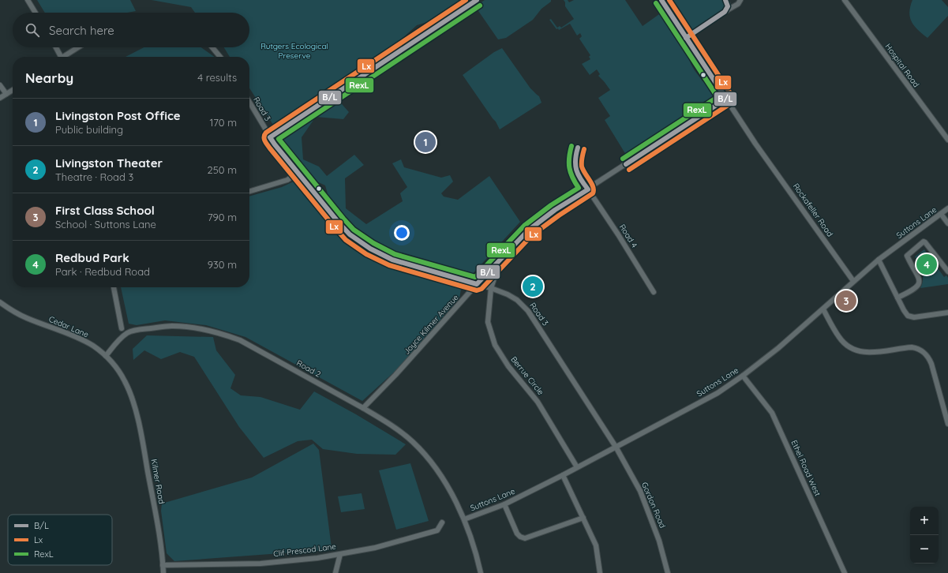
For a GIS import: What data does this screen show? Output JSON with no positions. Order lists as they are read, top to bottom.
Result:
{
  "streets": {
    "street": [
      "Hospital Road",
      "Road 3",
      "Rockafeller Road",
      "Suttons Lane",
      "Road 4",
      "Joyce Kilmer Avenue",
      "Cedar Lane",
      "Road 2",
      "Berrue Circle",
      "Ethel Road West",
      "Kilmer Road",
      "Gordon Road",
      "Clif Prescod Lane"
    ]
  },
  "crossings": [
    ["Road 3", "Suttons Lane"],
    ["Road 3", "Joyce Kilmer Avenue"],
    ["Road 3", "Berrue Circle"],
    ["Road 3", "Gordon Road"],
    ["Rockafeller Road", "Suttons Lane"],
    ["Rockafeller Road", "Joyce Kilmer Avenue"],
    ["Suttons Lane", "Road 2"],
    ["Suttons Lane", "Berrue Circle"],
    ["Suttons Lane", "Ethel Road West"],
    ["Suttons Lane", "Gordon Road"],
    ["Road 4", "Joyce Kilmer Avenue"],
    ["Joyce Kilmer Avenue", "Road 2"],
    ["Joyce Kilmer Avenue", "Berrue Circle"],
    ["Cedar Lane", "Road 2"],
    ["Cedar Lane", "Kilmer Road"],
    ["Kilmer Road", "Clif Prescod Lane"]
  ],
  "parks": ["Rutgers Ecological Preserve"],
  "lines": ["transit line B/L", "transit line Lx", "transit line RexL"],
  "legend": ["B/L", "Lx", "RexL"],
  "page": {
    "search": "Search here",
    "heading": ["Nearby", "4 results"],
    "list": [
      {
        "mark": "1",
        "name": "Livingston Post Office",
        "note": "Public building",
        "value": "170 m"
      },
      {
        "mark": "2",
        "name": "Livingston Theater",
        "note": "Theatre · Road 3",
        "value": "250 m"
      },
      {
        "mark": "3",
        "name": "First Class School",
        "note": "School · Suttons Lane",
        "value": "790 m"
      },
      {
        "mark": "4",
        "name": "Redbud Park",
        "note": "Park · Redbud Road",
        "value": "930 m"
      }
    ],
    "pins": [
      "1",
      "4",
      "2",
      "3"
    ],
    "map_buttons": ["+", "−"]
  }
}
